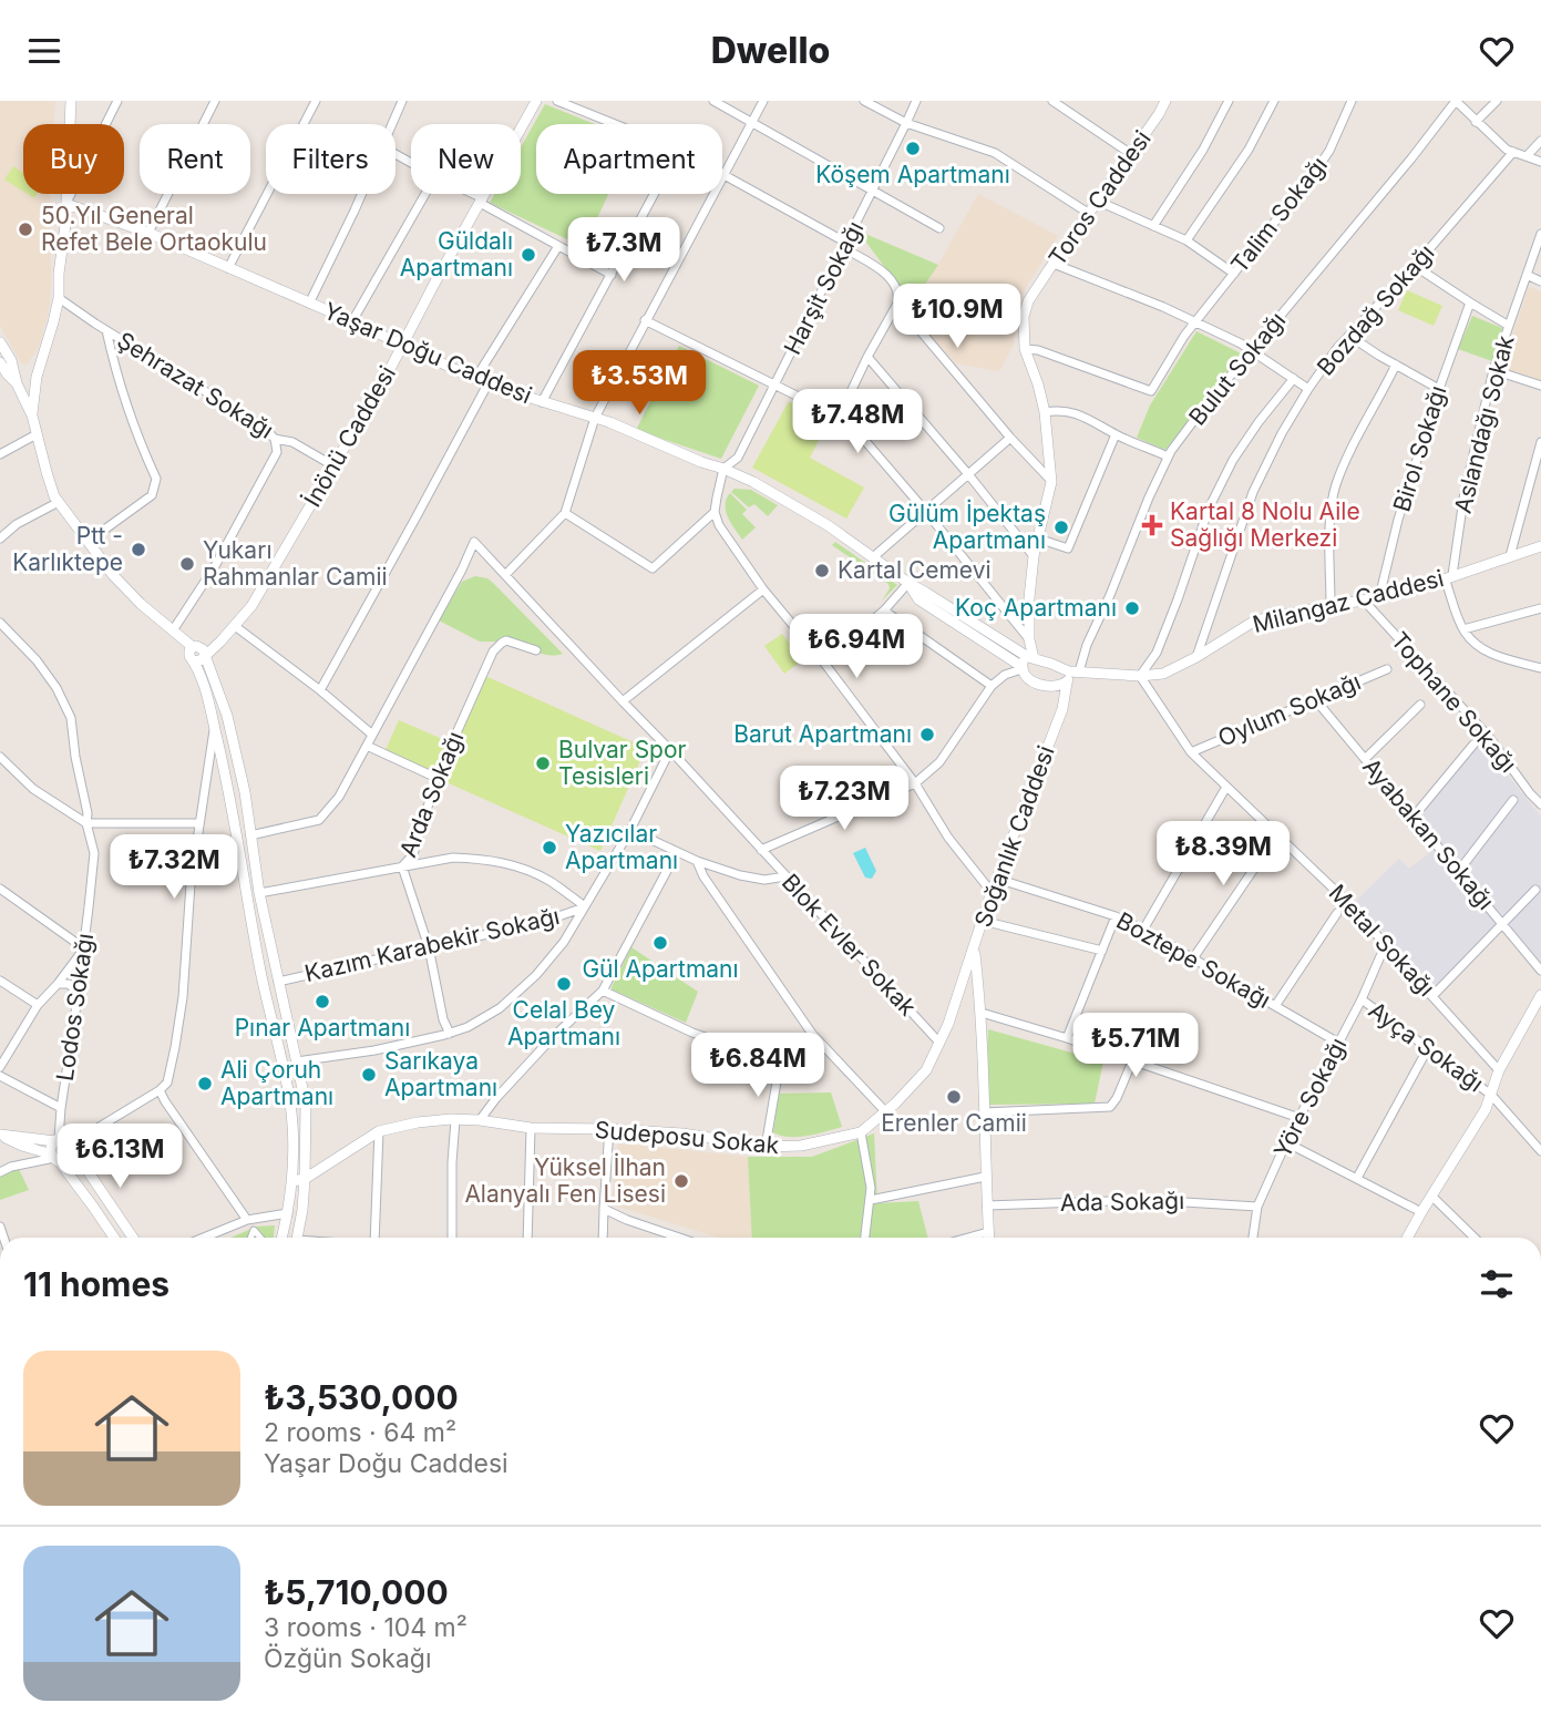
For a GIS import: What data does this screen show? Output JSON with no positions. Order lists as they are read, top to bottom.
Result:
{
  "streets": {
    "street": [
      "Toros Caddesi",
      "Talim Sokağı",
      "Harşit Sokağı",
      "Bozdağ Sokağı",
      "Yaşar Doğu Caddesi",
      "Bulut Sokağı",
      "Şehrazat Sokağı",
      "Aslandağı Sokak",
      "İnönü Caddesi",
      "Birol Sokağı",
      "Milangaz Caddesi",
      "Tophane Sokağı",
      "Oylum Sokağı",
      "Arda Sokağı",
      "Ayabakan Sokağı",
      "Soğanlık Caddesi",
      "Metal Sokağı",
      "Kazım Karabekir Sokağı",
      "Blok Evler Sokak",
      "Boztepe Sokağı",
      "Lodos Sokağı",
      "Ayça Sokağı",
      "Yöre Sokağı",
      "Sudeposu Sokak",
      "Ada Sokağı"
    ]
  },
  "crossings": [
    ["Toros Caddesi", "Talim Sokağı"],
    ["Toros Caddesi", "Yaşar Doğu Caddesi"],
    ["Harşit Sokağı", "Yaşar Doğu Caddesi"],
    ["Bozdağ Sokağı", "Milangaz Caddesi"],
    ["Yaşar Doğu Caddesi", "İnönü Caddesi"],
    ["Bulut Sokağı", "Milangaz Caddesi"],
    ["Bulut Sokağı", "Soğanlık Caddesi"],
    ["Şehrazat Sokağı", "İnönü Caddesi"],
    ["Aslandağı Sokak", "Milangaz Caddesi"],
    ["Birol Sokağı", "Milangaz Caddesi"],
    ["Milangaz Caddesi", "Tophane Sokağı"],
    ["Milangaz Caddesi", "Soğanlık Caddesi"],
    ["Milangaz Caddesi", "Metal Sokağı"],
    ["Oylum Sokağı", "Ayabakan Sokağı"],
    ["Oylum Sokağı", "Metal Sokağı"],
    ["Arda Sokağı", "Kazım Karabekir Sokağı"],
    ["Soğanlık Caddesi", "Boztepe Sokağı"],
    ["Soğanlık Caddesi", "Sudeposu Sokak"],
    ["Soğanlık Caddesi", "Ada Sokağı"],
    ["Blok Evler Sokak", "Sudeposu Sokak"],
    ["Boztepe Sokağı", "Yöre Sokağı"],
    ["Ayça Sokağı", "Yöre Sokağı"],
    ["Yöre Sokağı", "Ada Sokağı"]
  ],
  "places": {
    "other": [
      "Köşem Apartmanı",
      "50.Yıl General Refet Bele Ortaokulu",
      "Güldalı Apartmanı",
      "Gülüm İpektaş Apartmanı",
      "Ptt - Karlıktepe",
      "Yukarı Rahmanlar Camii",
      "Kartal Cemevi",
      "Koç Apartmanı",
      "Barut Apartmanı",
      "Bulvar Spor Tesisleri",
      "Yazıcılar Apartmanı",
      "Gül Apartmanı",
      "Celal Bey Apartmanı",
      "Pınar Apartmanı",
      "Sarıkaya Apartmanı",
      "Ali Çoruh Apartmanı",
      "Erenler Camii",
      "Yüksel İlhan Alanyalı Fen Lisesi"
    ],
    "health": ["Kartal 8 Nolu Aile Sağlığı Merkezi"]
  },
  "page": {
    "header": "Dwello",
    "chip": [
      "Buy",
      "Rent",
      "Filters",
      "New",
      "Apartment"
    ],
    "price": [
      "₺7.3M",
      "₺10.9M",
      "₺3.53M",
      "₺7.48M",
      "₺6.94M",
      "₺7.23M",
      "₺8.39M",
      "₺7.32M",
      "₺5.71M",
      "₺6.84M",
      "₺6.13M"
    ],
    "heading": "11 homes",
    "list": [
      {
        "name": "₺3,530,000",
        "note": "2 rooms · 64 m² · Yaşar Doğu Caddesi"
      },
      {
        "name": "₺5,710,000",
        "note": "3 rooms · 104 m² · Özğün Sokağı"
      }
    ]
  }
}
